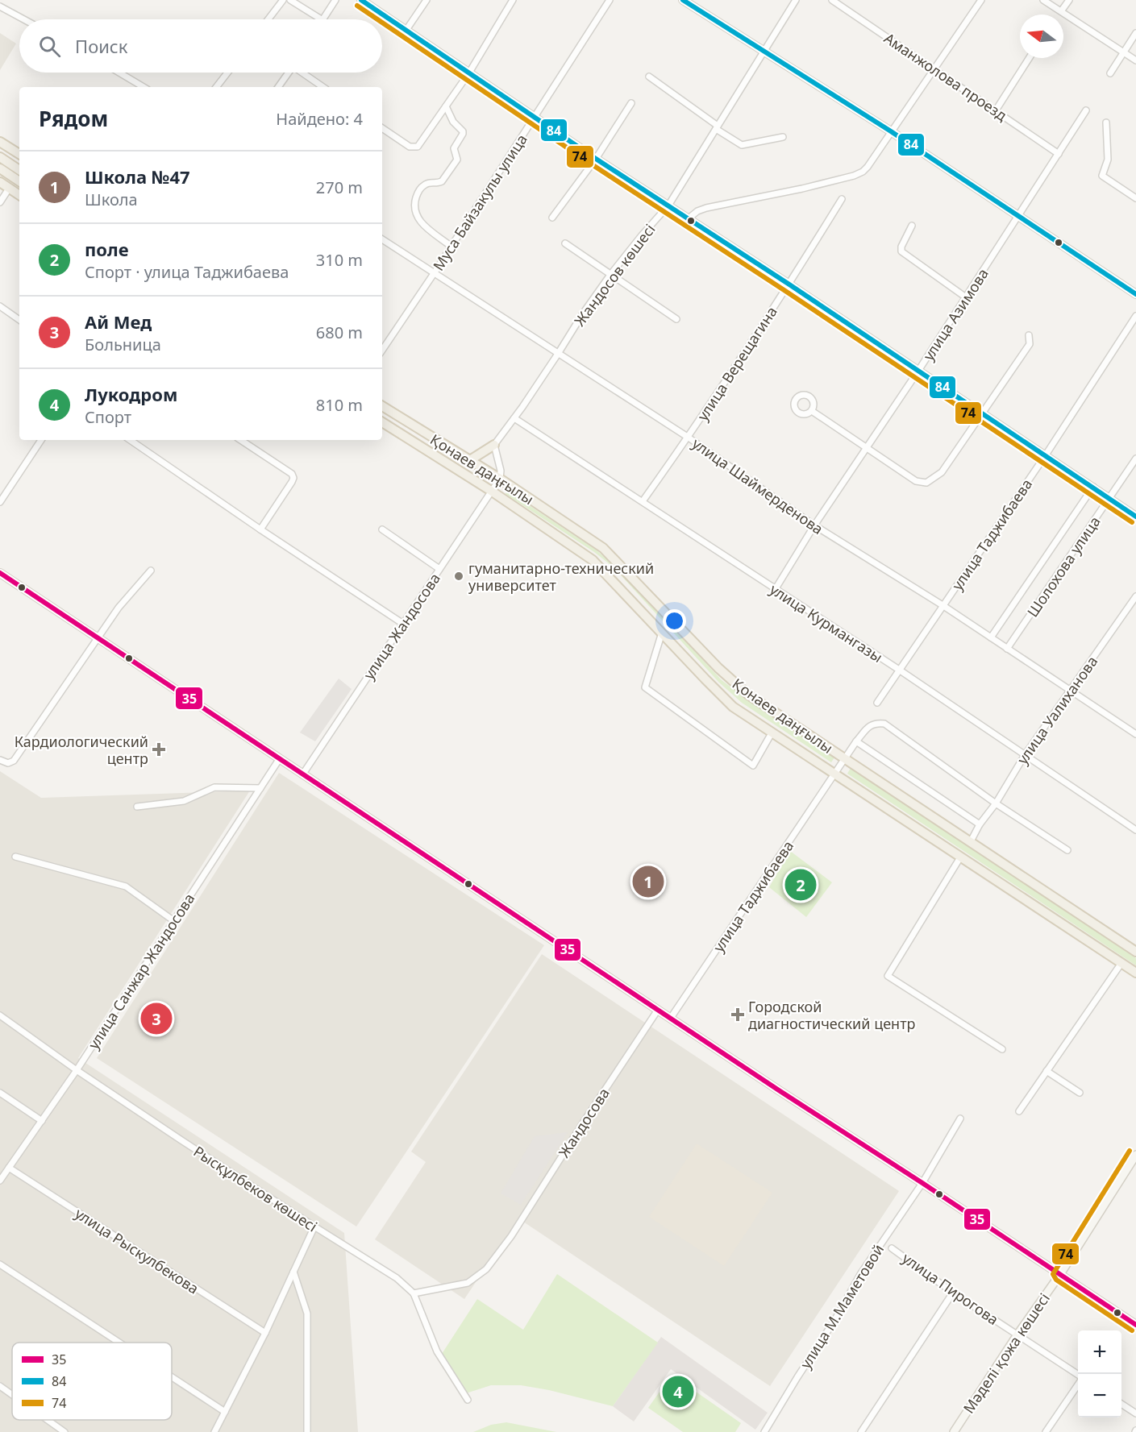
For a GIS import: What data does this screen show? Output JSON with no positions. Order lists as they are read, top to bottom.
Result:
{
  "streets": {
    "main road": ["Қонаев даңғылы", "Мәделі қожа көшесі"],
    "street": [
      "Аманжолова проезд",
      "Муса Байзакулы улица",
      "Жандосов көшесі",
      "улица Азимова",
      "улица Верещагина",
      "улица Шаймерденова",
      "улица Таджибаева",
      "Шолохова улица",
      "улица Курмангазы",
      "улица Жандосова",
      "улица Уалиханова",
      "улица Санжар Жандосова",
      "Жандосова",
      "Рысқұлбеков көшесі",
      "улица Рыскулбекова",
      "улица Пирогова",
      "улица М.Маметовой"
    ]
  },
  "crossings": [
    ["Аманжолова проезд", "улица Азимова"],
    ["Муса Байзакулы улица", "улица Шаймерденова"],
    ["Жандосов көшесі", "улица Шаймерденова"],
    ["Жандосов көшесі", "улица Курмангазы"],
    ["улица Азимова", "улица Шаймерденова"],
    ["улица Азимова", "улица Курмангазы"],
    ["улица Верещагина", "улица Шаймерденова"],
    ["улица Верещагина", "улица Курмангазы"],
    ["Қонаев даңғылы", "улица Таджибаева"],
    ["Қонаев даңғылы", "улица Жандосова"],
    ["Қонаев даңғылы", "улица Уалиханова"],
    ["улица Шаймерденова", "улица Таджибаева"],
    ["улица Шаймерденова", "Шолохова улица"],
    ["улица Шаймерденова", "улица Уалиханова"],
    ["улица Таджибаева", "улица Курмангазы"],
    ["улица Таджибаева", "улица Уалиханова"],
    ["улица Курмангазы", "улица Уалиханова"],
    ["улица Санжар Жандосова", "Рысқұлбеков көшесі"],
    ["улица Санжар Жандосова", "улица Рыскулбекова"],
    ["Жандосова", "Рысқұлбеков көшесі"],
    ["улица Пирогова", "Мәделі қожа көшесі"]
  ],
  "places": {
    "other": ["гуманитарно-технический университет"],
    "health": ["Кардиологический центр", "Городской диагностический центр"]
  },
  "lines": ["transit line 84", "transit line 74", "transit line 35"],
  "legend": ["35", "84", "74"],
  "north": "left",
  "page": {
    "search": "Поиск",
    "heading": ["Рядом", "Найдено: 4"],
    "list": [
      {
        "mark": "1",
        "name": "Школа №47",
        "note": "Школа",
        "value": "270 m"
      },
      {
        "mark": "2",
        "name": "поле",
        "note": "Спорт · улица Таджибаева",
        "value": "310 m"
      },
      {
        "mark": "3",
        "name": "Ай Мед",
        "note": "Больница",
        "value": "680 m"
      },
      {
        "mark": "4",
        "name": "Лукодром",
        "note": "Спорт",
        "value": "810 m"
      }
    ],
    "pins": [
      "1",
      "2",
      "3",
      "4"
    ],
    "map_buttons": ["+", "−"]
  }
}
